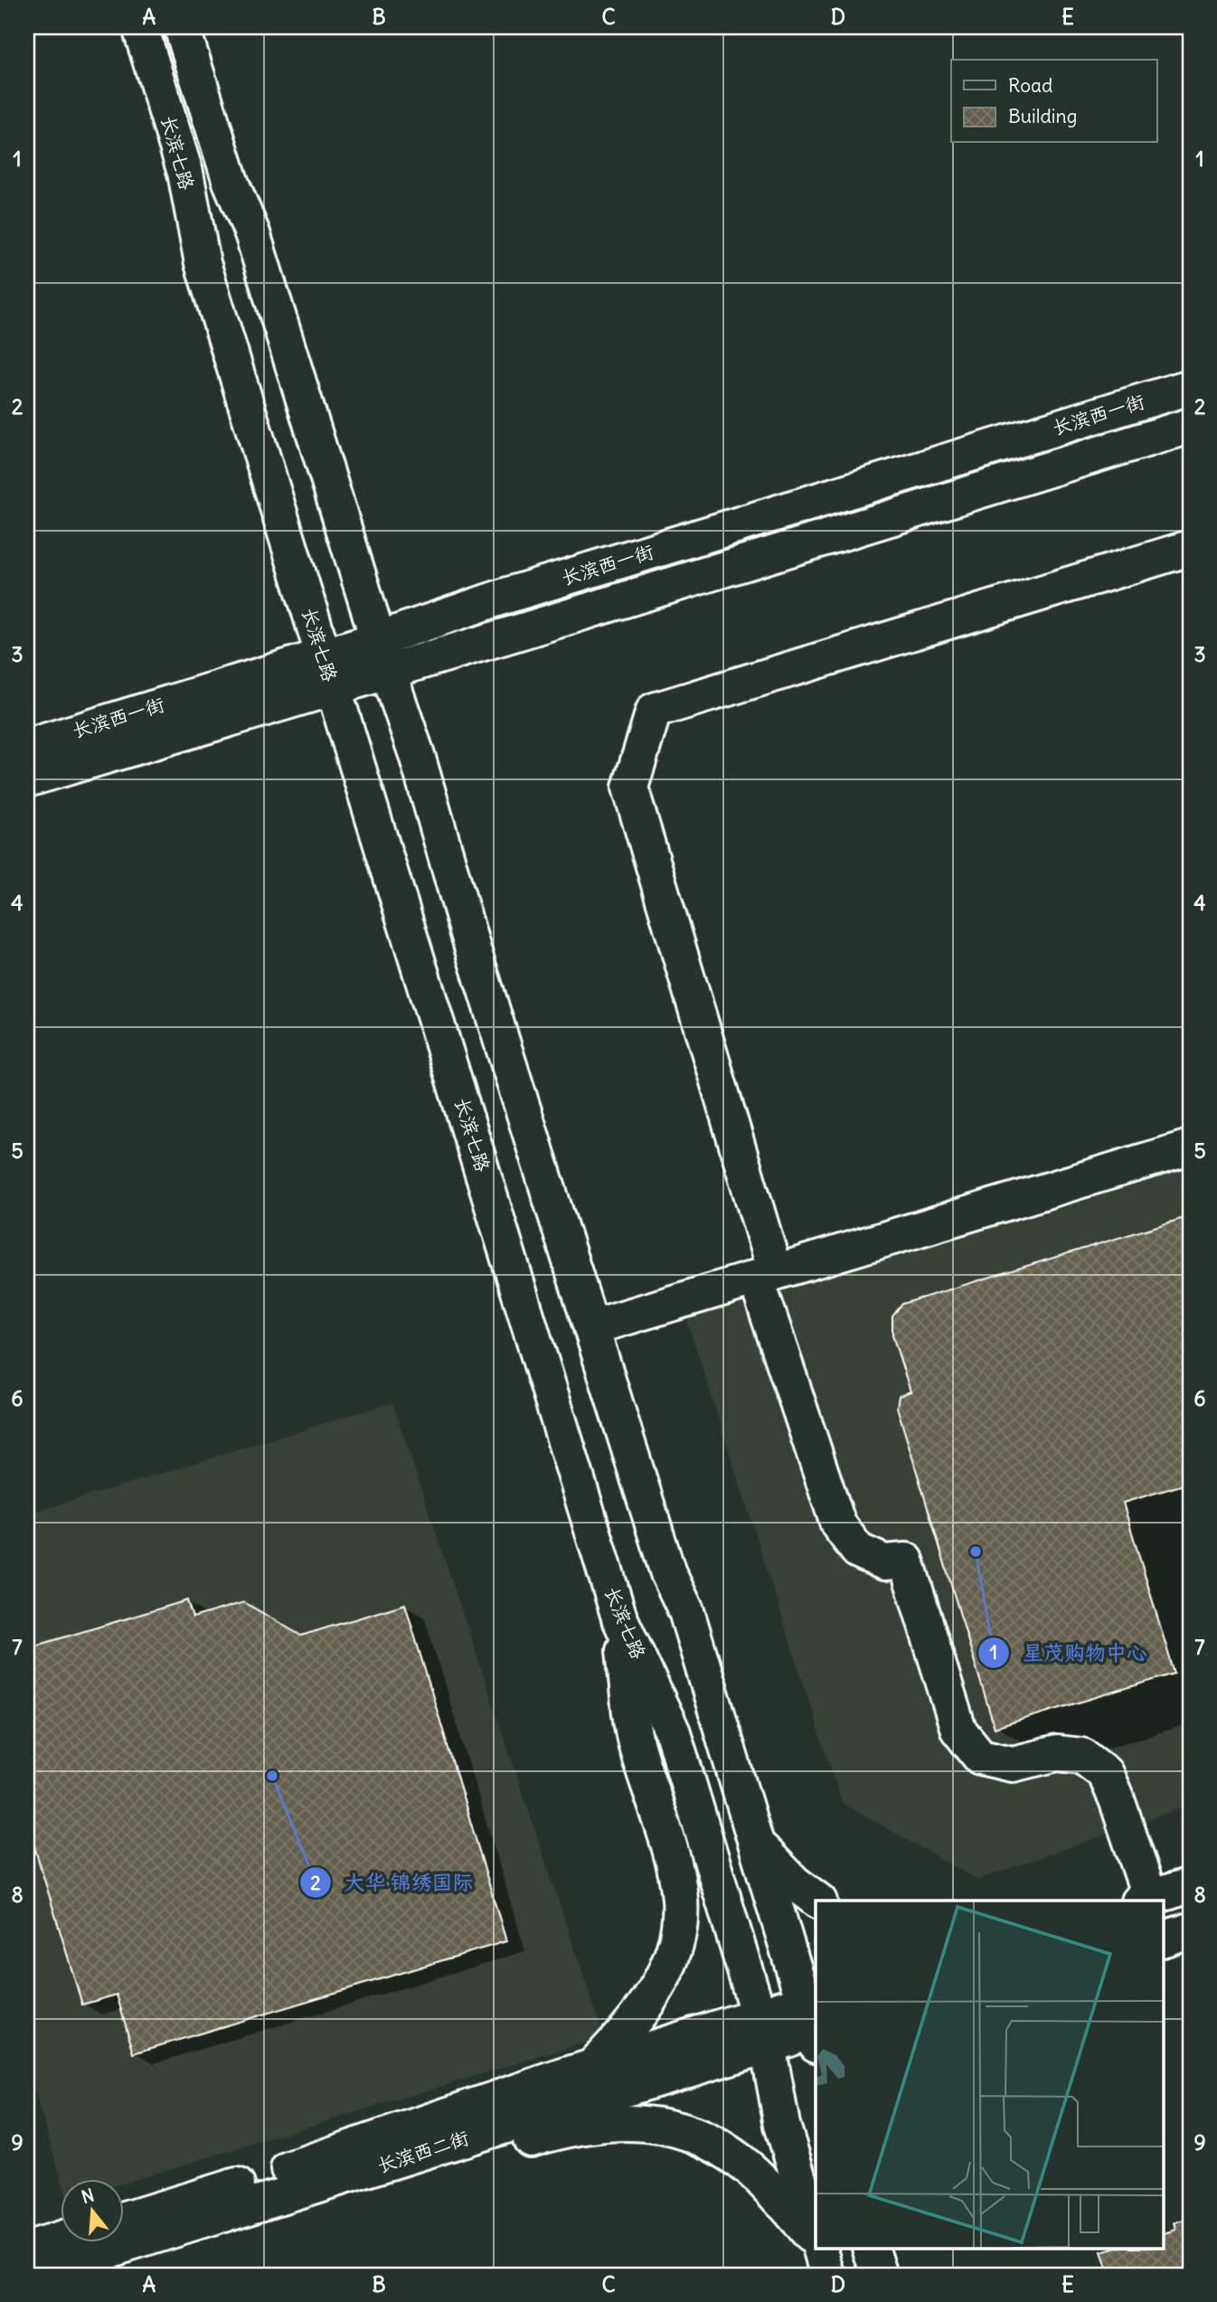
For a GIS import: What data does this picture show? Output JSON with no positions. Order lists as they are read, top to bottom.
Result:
{
  "streets": {
    "main road": ["长滨七路", "长滨西一街", "长滨西二街"]
  },
  "crossings": [
    ["长滨七路", "长滨西一街"],
    ["长滨七路", "长滨西二街"]
  ],
  "places": ["星茂购物中心", "大华·锦绣国际"],
  "legend": ["Road", "Building"],
  "north": "top",
  "grid": {
    "columns": [
      "A",
      "B",
      "C",
      "D",
      "E"
    ],
    "rows": [
      "1",
      "2",
      "3",
      "4",
      "5",
      "6",
      "7",
      "8",
      "9"
    ]
  }
}
